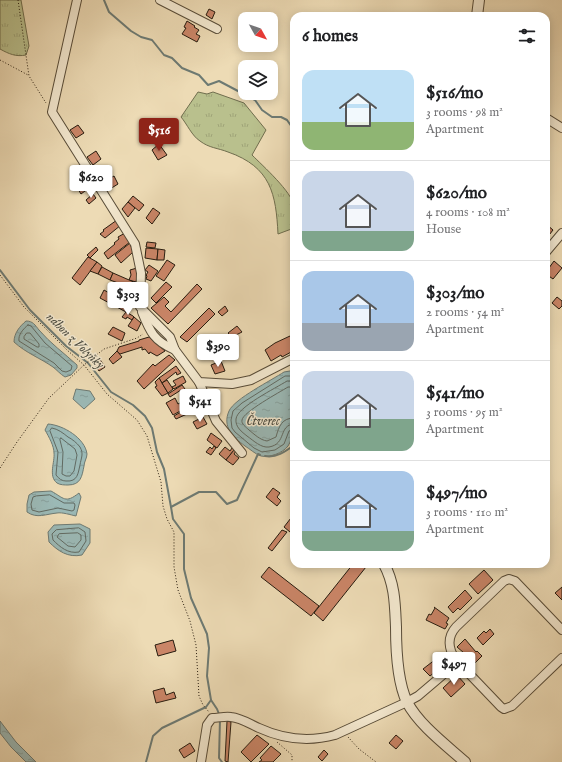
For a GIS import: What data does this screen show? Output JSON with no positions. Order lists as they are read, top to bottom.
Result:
{
  "water": ["náhon z Volyňky", "Čtverec"],
  "north": "bottom right",
  "page": {
    "heading": "6 homes",
    "list": [
      {
        "name": "$516/mo",
        "note": "3 rooms · 98 m² · Apartment"
      },
      {
        "name": "$620/mo",
        "note": "4 rooms · 108 m² · House"
      },
      {
        "name": "$303/mo",
        "note": "2 rooms · 54 m² · Apartment"
      },
      {
        "name": "$541/mo",
        "note": "3 rooms · 95 m² · Apartment"
      },
      {
        "name": "$497/mo",
        "note": "3 rooms · 110 m² · Apartment"
      }
    ],
    "price": [
      "$516",
      "$620",
      "$303",
      "$390",
      "$541",
      "$497"
    ]
  }
}
